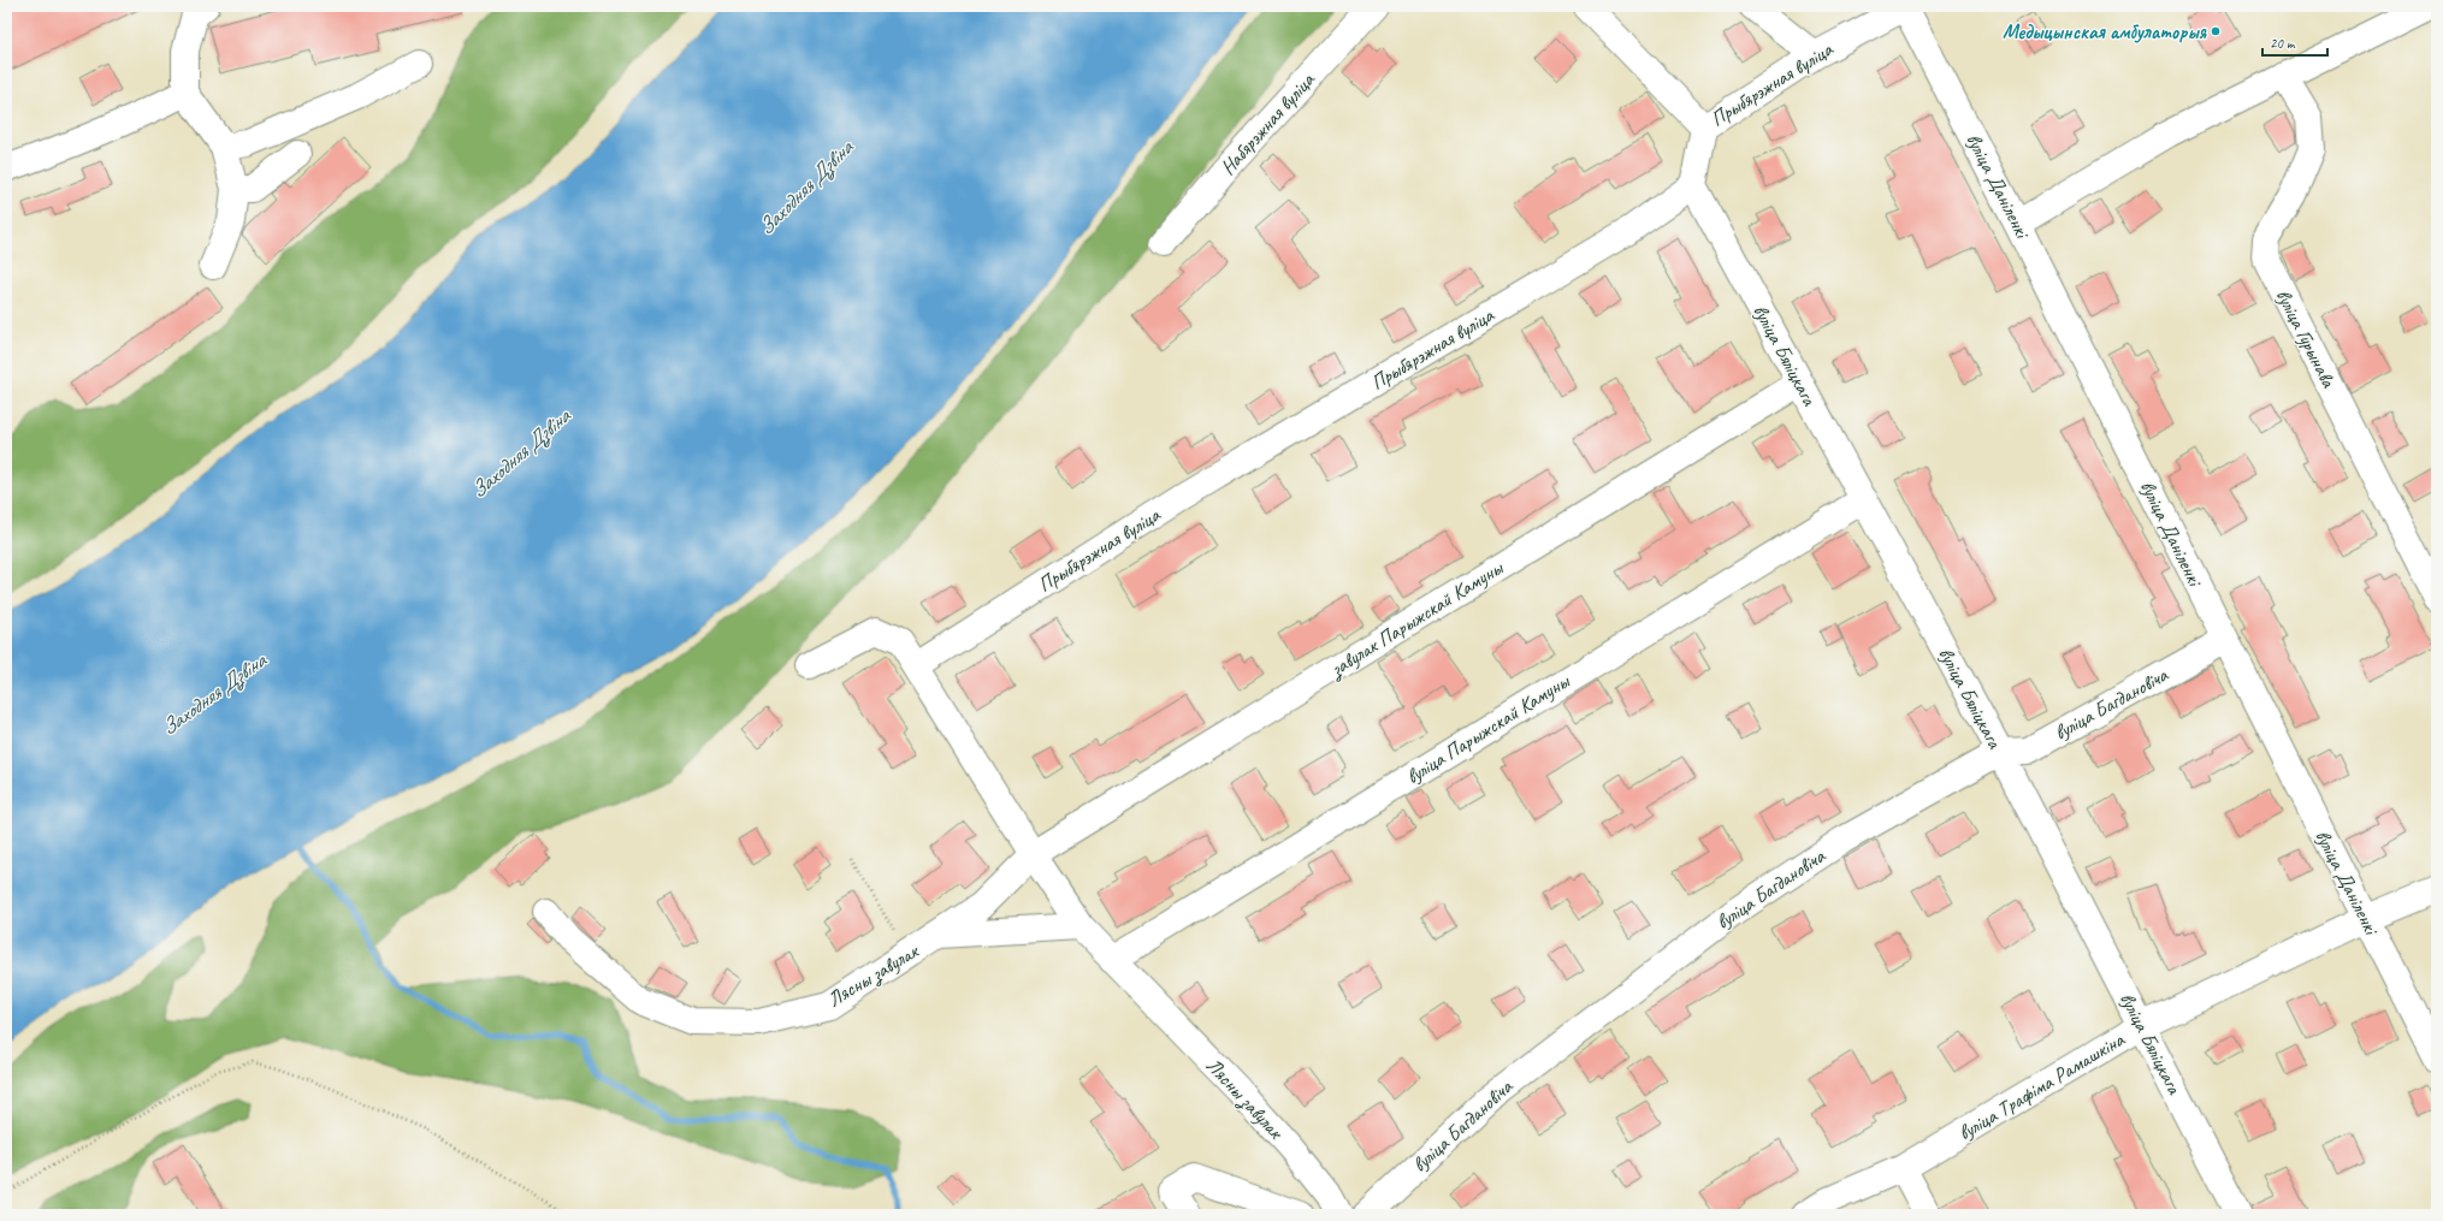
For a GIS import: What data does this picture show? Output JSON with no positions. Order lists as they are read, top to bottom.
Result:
{
  "streets": {
    "street": [
      "Прыбярэжная вуліца",
      "Набярэжная вуліца",
      "вуліца Даніленкі",
      "вуліца Гурынава",
      "вуліца Бяліцкага",
      "завулак Парыжскай Камуны",
      "вуліца Багдановіча",
      "вуліца Парыжскай Камуны",
      "Лясны завулак",
      "вуліца Трафіма Рамашкіна"
    ]
  },
  "crossings": [
    ["Прыбярэжная вуліца", "вуліца Даніленкі"],
    ["Прыбярэжная вуліца", "вуліца Бяліцкага"],
    ["Прыбярэжная вуліца", "Лясны завулак"],
    ["вуліца Даніленкі", "вуліца Багдановіча"],
    ["вуліца Даніленкі", "вуліца Трафіма Рамашкіна"],
    ["вуліца Бяліцкага", "завулак Парыжскай Камуны"],
    ["вуліца Бяліцкага", "вуліца Багдановіча"],
    ["вуліца Бяліцкага", "вуліца Парыжскай Камуны"],
    ["вуліца Бяліцкага", "вуліца Трафіма Рамашкіна"],
    ["завулак Парыжскай Камуны", "Лясны завулак"],
    ["вуліца Парыжскай Камуны", "Лясны завулак"]
  ],
  "water": ["Заходняя Дзвіна"],
  "places": ["Медыцынская амбулаторыя"],
  "scale_bar": "20 m"
}
